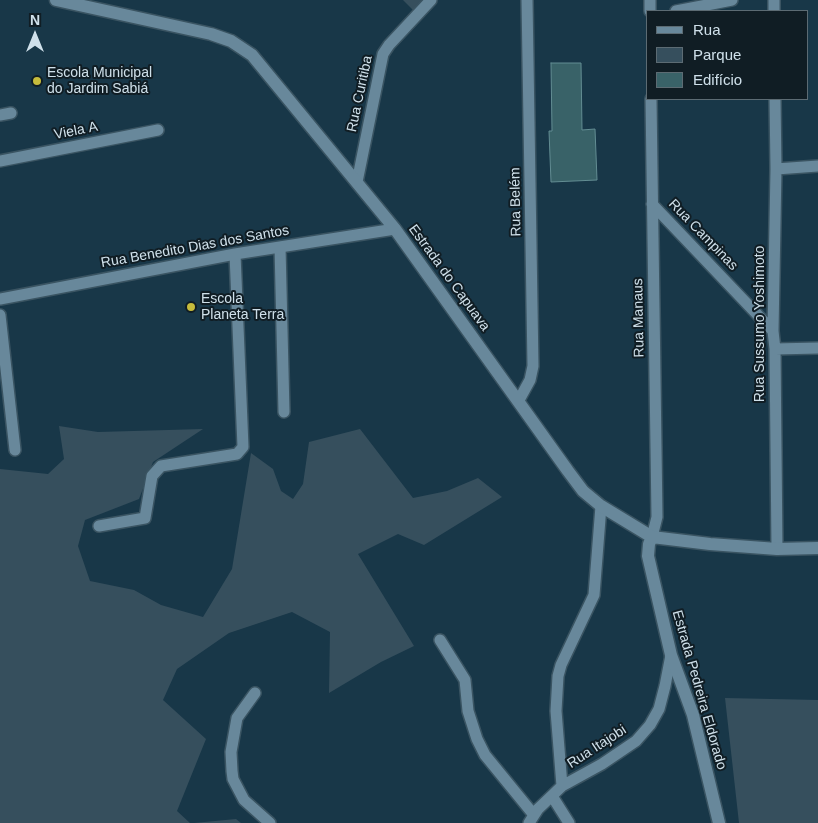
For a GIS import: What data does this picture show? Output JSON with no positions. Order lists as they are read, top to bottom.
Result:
{
  "streets": {
    "street": [
      "Rua Curitiba",
      "Viela A",
      "Rua Belém",
      "Rua Campinas",
      "Rua Benedito Dias dos Santos",
      "Estrada do Capuava",
      "Rua Manaus",
      "Rua Sussumo Yoshimoto",
      "Estrada Pedreira Eldorado",
      "Rua Itajobi"
    ]
  },
  "crossings": [
    ["Rua Curitiba", "Estrada do Capuava"],
    ["Rua Belém", "Estrada do Capuava"],
    ["Rua Campinas", "Rua Manaus"],
    ["Rua Campinas", "Rua Sussumo Yoshimoto"],
    ["Rua Benedito Dias dos Santos", "Estrada do Capuava"],
    ["Estrada do Capuava", "Rua Manaus"],
    ["Estrada do Capuava", "Rua Sussumo Yoshimoto"],
    ["Estrada do Capuava", "Estrada Pedreira Eldorado"],
    ["Rua Manaus", "Estrada Pedreira Eldorado"],
    ["Estrada Pedreira Eldorado", "Rua Itajobi"]
  ],
  "places": ["Escola Municipal do Jardim Sabiá", "Escola Planeta Terra"],
  "legend": ["Rua", "Parque", "Edifício"],
  "north": "top"
}
